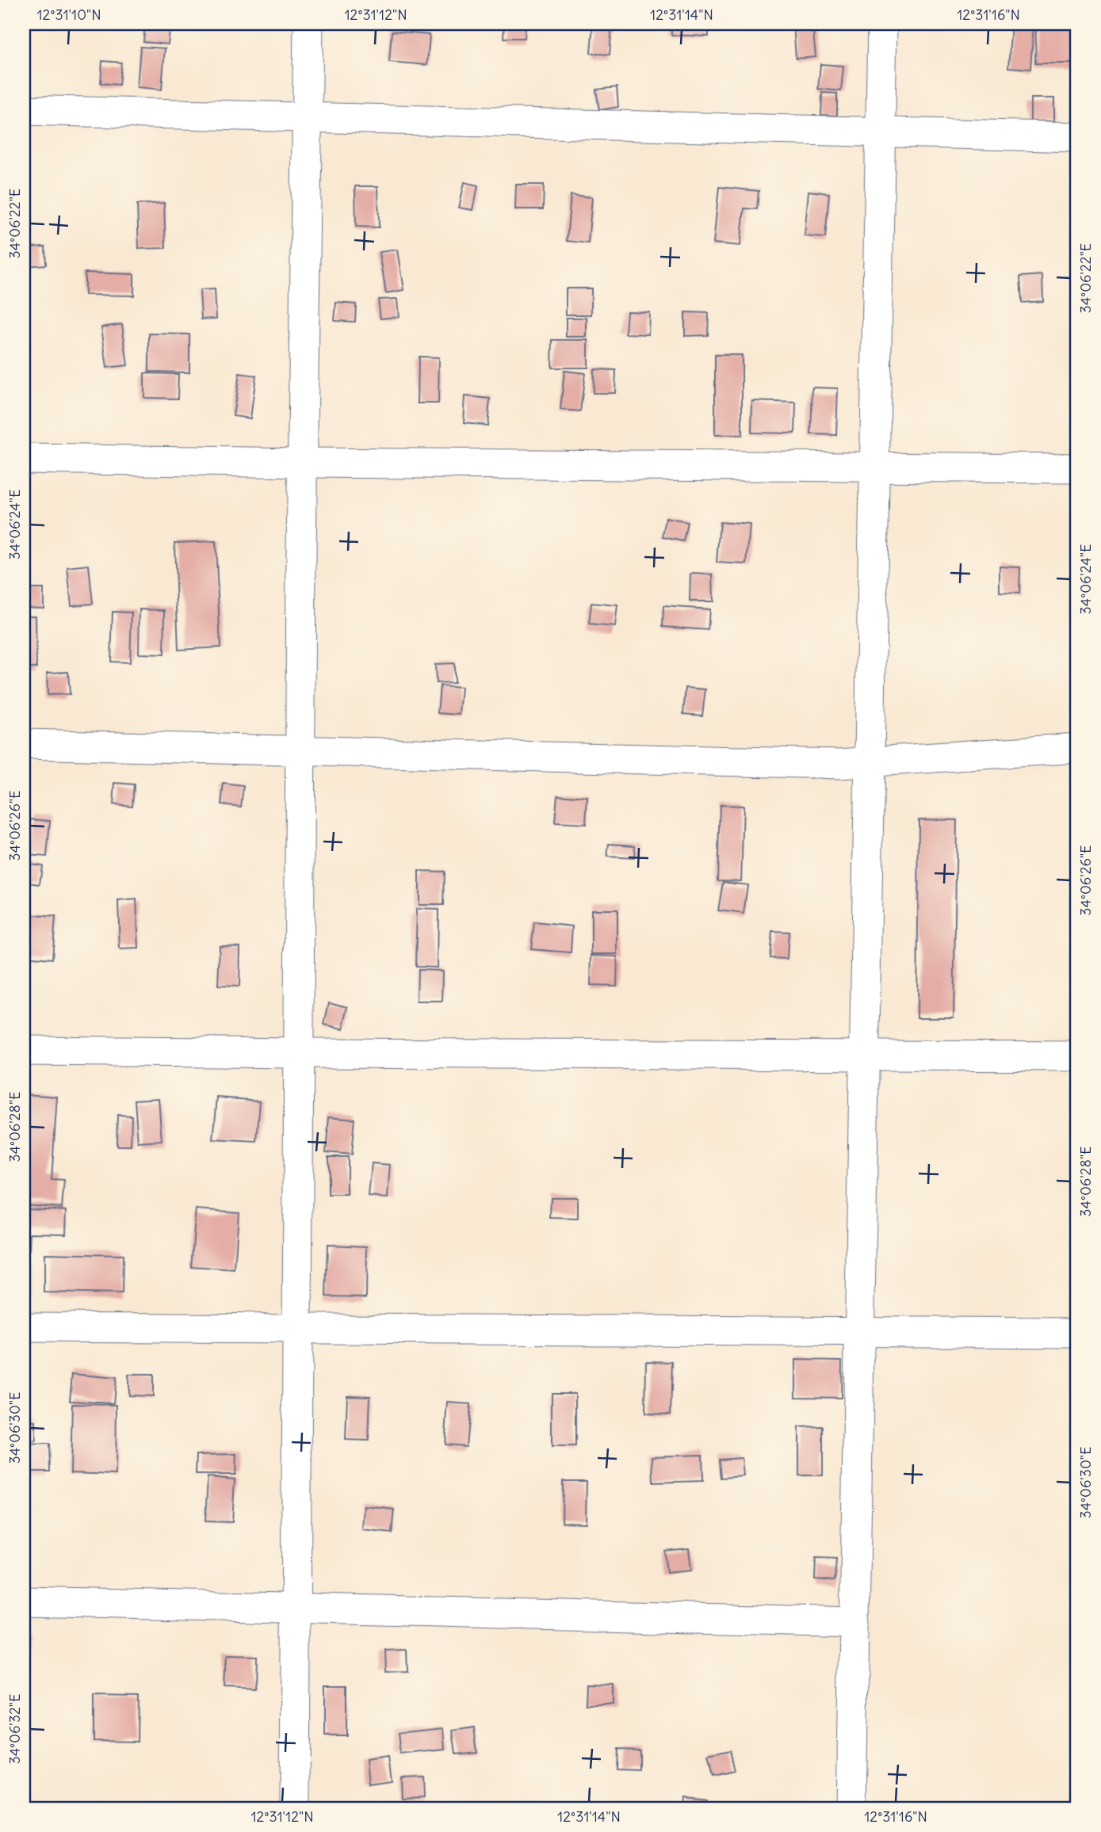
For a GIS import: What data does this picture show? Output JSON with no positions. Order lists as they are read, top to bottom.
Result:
{
  "coordinates": [
    "12°31'10\"N",
    "12°31'12\"N",
    "12°31'14\"N",
    "12°31'16\"N",
    "34°06'22\"E",
    "34°06'24\"E",
    "34°06'26\"E",
    "34°06'28\"E",
    "34°06'30\"E",
    "34°06'32\"E"
  ]
}
